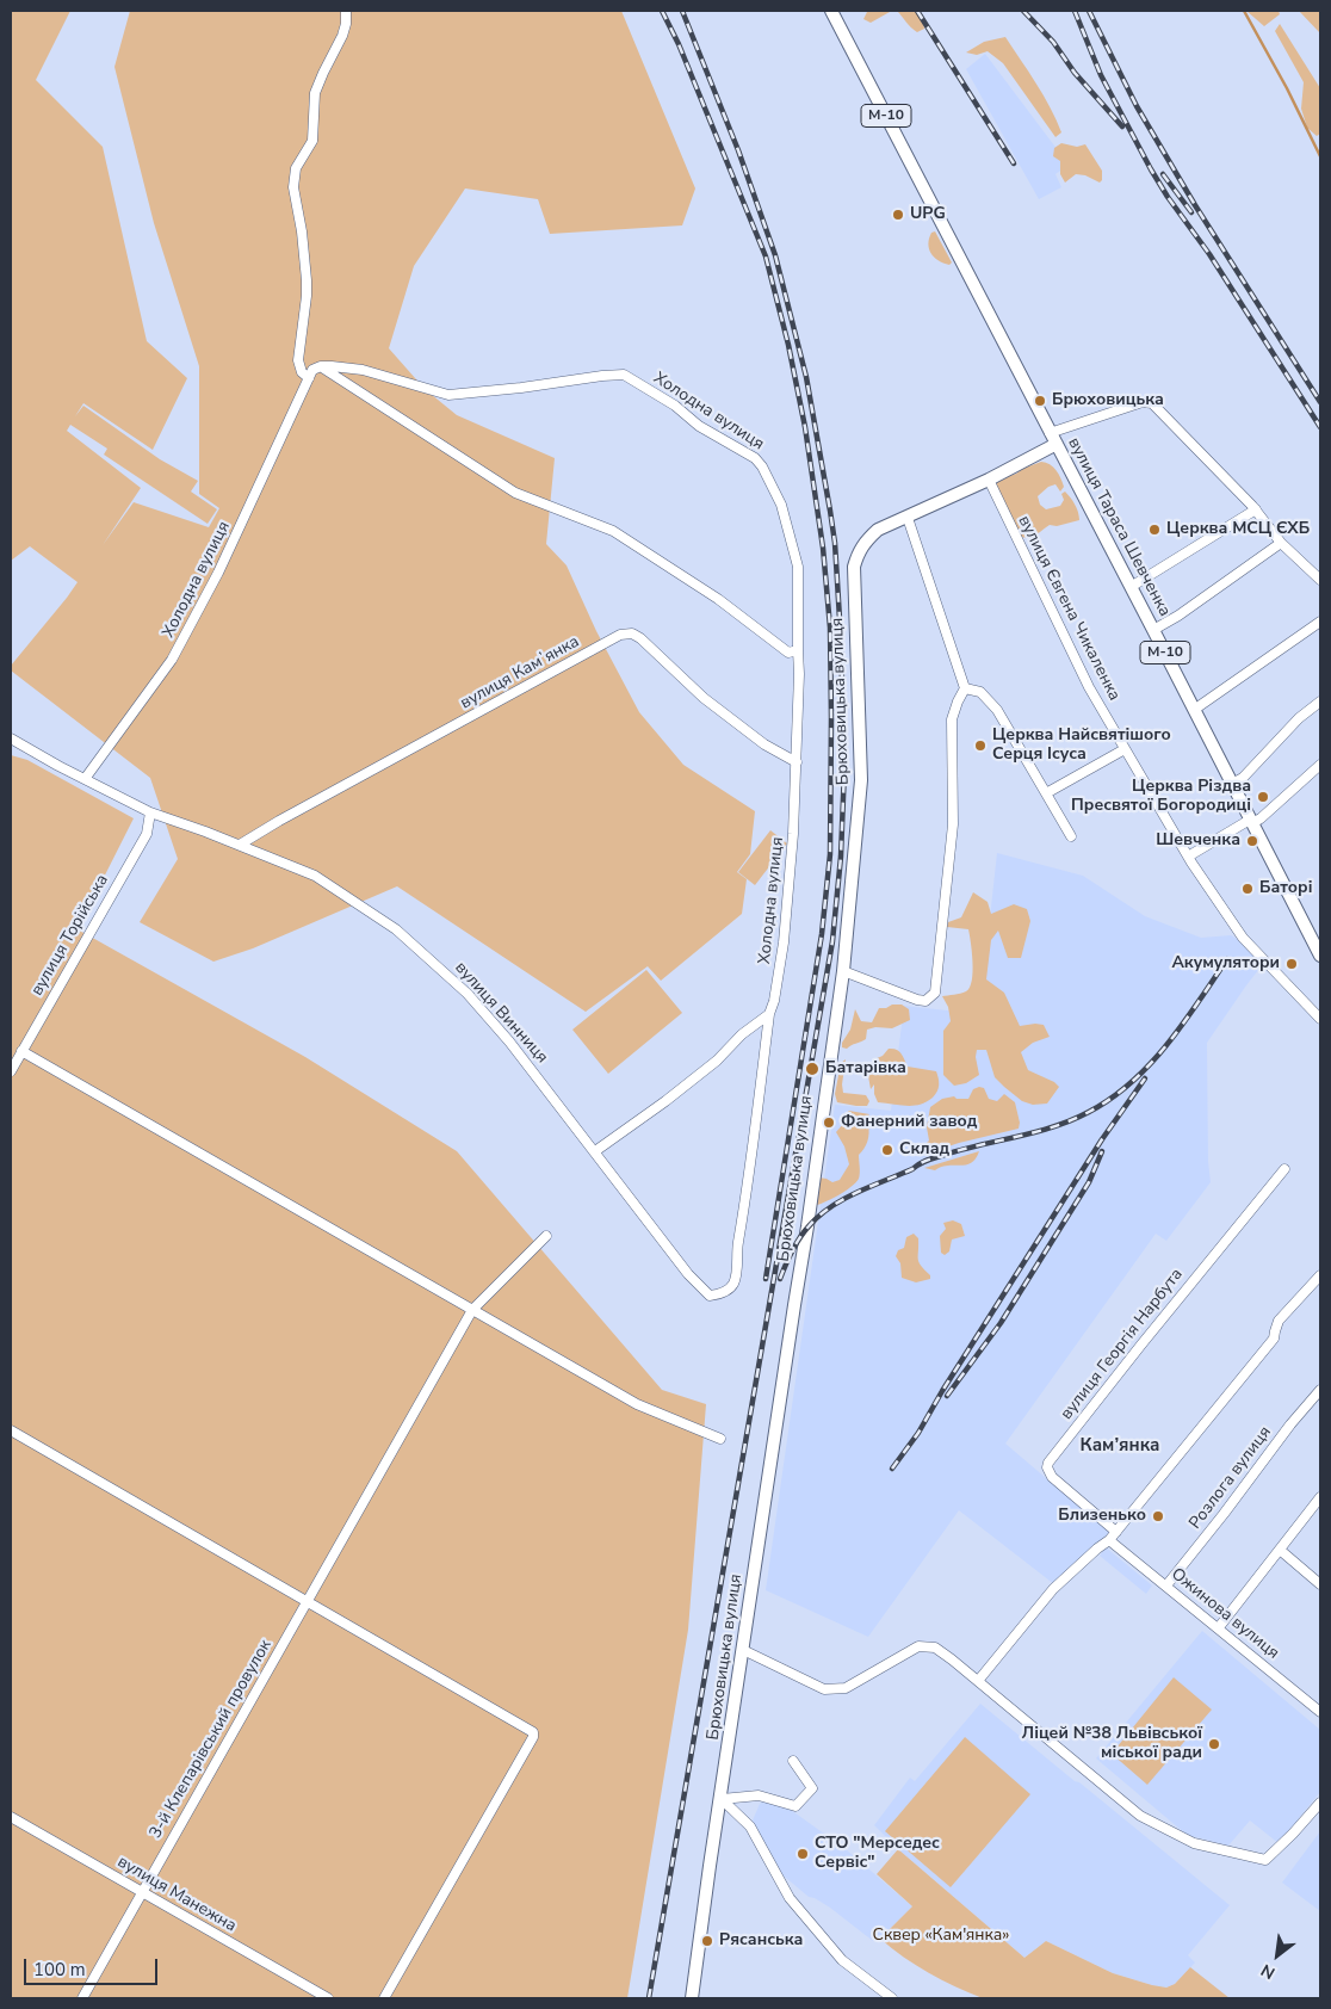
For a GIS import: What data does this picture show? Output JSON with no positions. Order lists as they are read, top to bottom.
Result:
{
  "streets": {
    "main road": ["М-10", "вулиця Тараса Шевченка", "Брюховицька вулиця"],
    "street": [
      "Холодна вулиця",
      "вулиця Євгена Чикаленка",
      "вулиця Камʼянка",
      "вулиця Торійська",
      "вулиця Винниця",
      "вулиця Георгія Нарбута",
      "Розлога вулиця",
      "Ожинова вулиця",
      "3-й Клепарівський провулок",
      "вулиця Манежна"
    ]
  },
  "crossings": [
    ["Холодна вулиця", "вулиця Камʼянка"],
    ["Холодна вулиця", "вулиця Винниця"],
    ["вулиця Тараса Шевченка", "Брюховицька вулиця"],
    ["вулиця Євгена Чикаленка", "Брюховицька вулиця"],
    ["вулиця Камʼянка", "вулиця Винниця"],
    ["вулиця Торійська", "вулиця Винниця"],
    ["вулиця Георгія Нарбута", "Ожинова вулиця"],
    ["Розлога вулиця", "Ожинова вулиця"],
    ["3-й Клепарівський провулок", "вулиця Манежна"]
  ],
  "districts": ["Кам’янка"],
  "parks": ["Сквер «Кам'янка»"],
  "places": [
    "UPG",
    "Брюховицька",
    "Церква МСЦ ЄХБ",
    "Церква Найсвятішого Серця Ісуса",
    "Церква Різдва Пресвятої Богородиці",
    "Шевченка",
    "Баторі",
    "Акумулятори",
    "Батарівка",
    "Фанерний завод",
    "Склад",
    "Близенько",
    "Ліцей №38 Львівської міської ради",
    "СТО \"Мерседес Сервіс\"",
    "Рясанська"
  ],
  "scale_bar": "100 m",
  "north": "bottom left"
}
